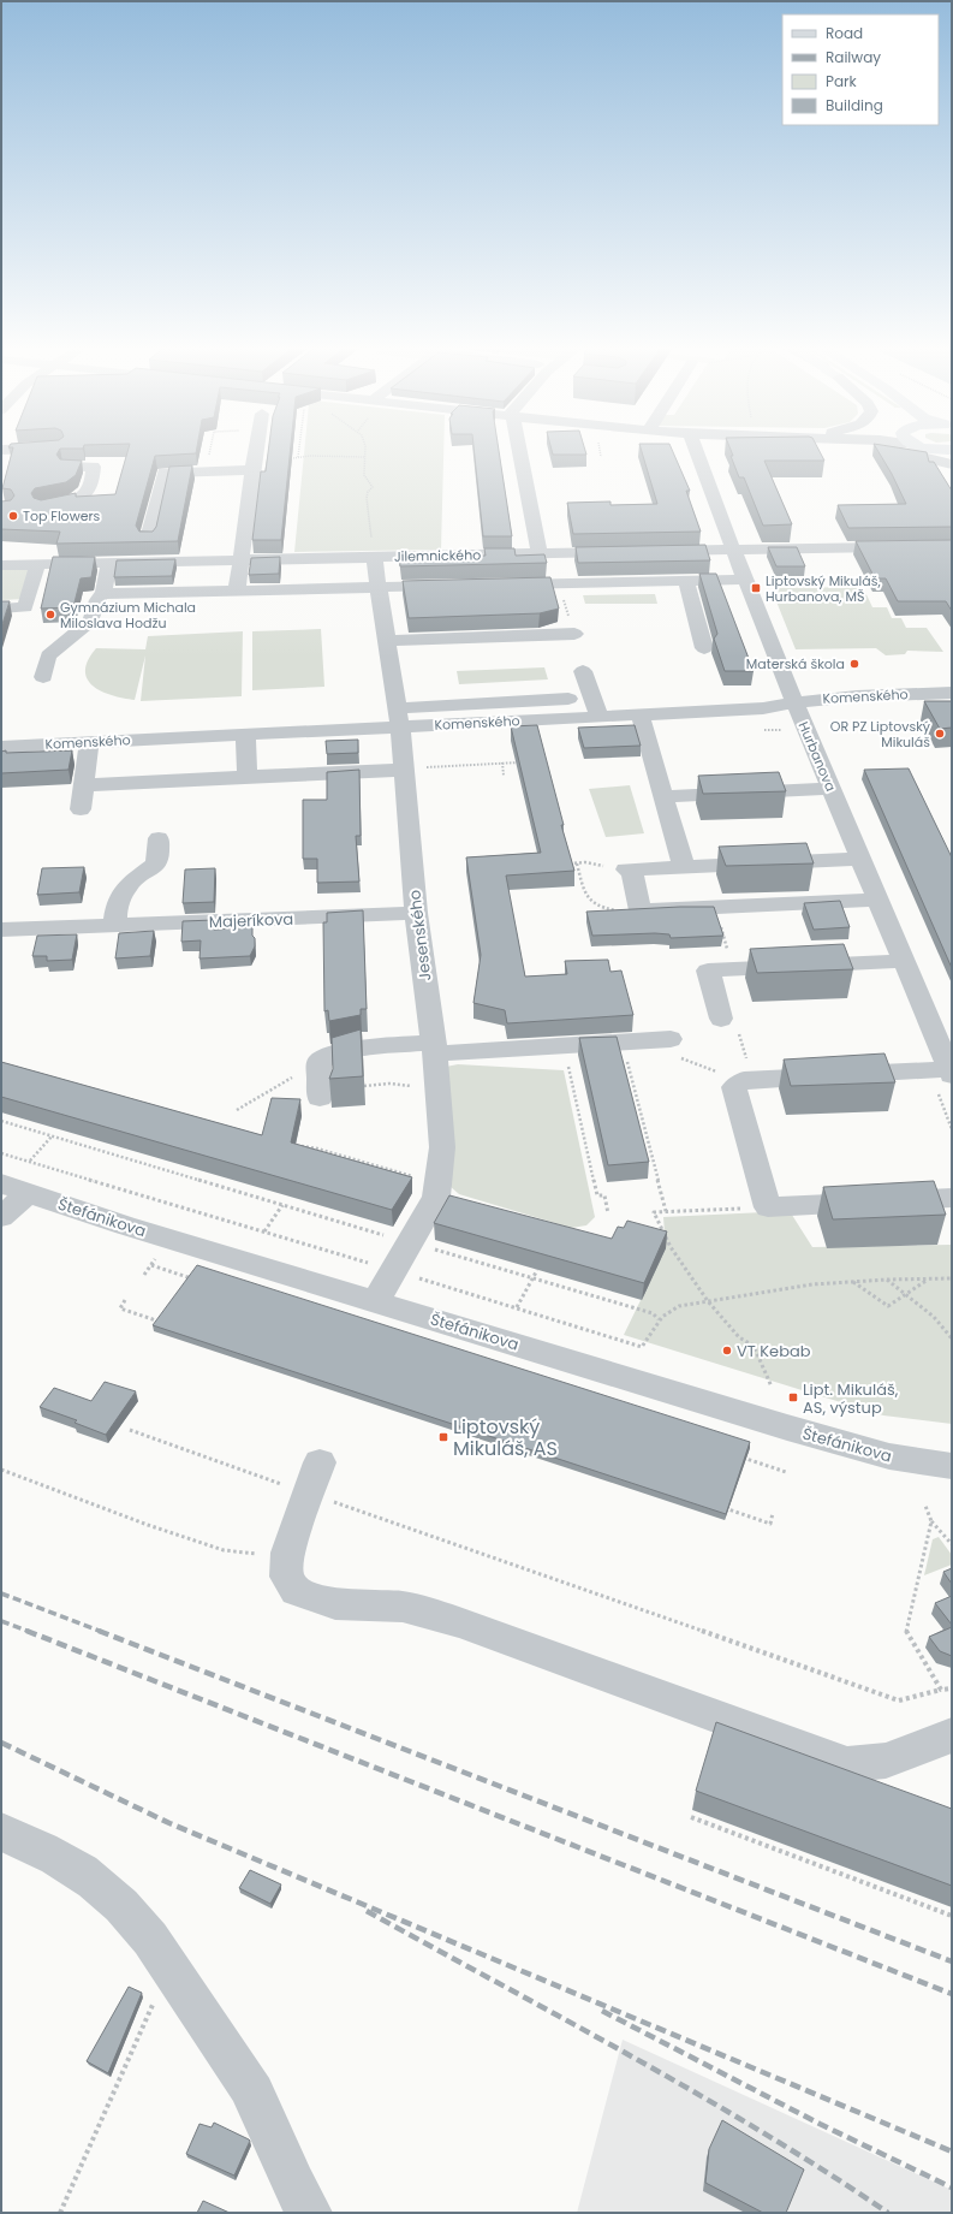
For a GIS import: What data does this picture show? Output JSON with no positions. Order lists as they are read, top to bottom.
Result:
{
  "streets": {
    "street": [
      "Jilemnického",
      "Komenského",
      "Hurbanova",
      "Majeríkova",
      "Jesenského",
      "Štefánikova"
    ]
  },
  "crossings": [
    ["Jilemnického", "Jesenského"],
    ["Komenského", "Hurbanova"],
    ["Komenského", "Jesenského"],
    ["Majeríkova", "Jesenského"],
    ["Jesenského", "Štefánikova"]
  ],
  "places": {
    "other": [
      "Top Flowers",
      "Gymnázium Michala Miloslava Hodžu",
      "Materská škola",
      "OR PZ Liptovský Mikuláš",
      "VT Kebab"
    ],
    "transit": ["Liptovský Mikuláš, Hurbanova, MŠ", "Lipt. Mikuláš, AS, výstup", "Liptovský Mikuláš, AS"]
  },
  "legend": [
    "Road",
    "Railway",
    "Park",
    "Building"
  ]
}
